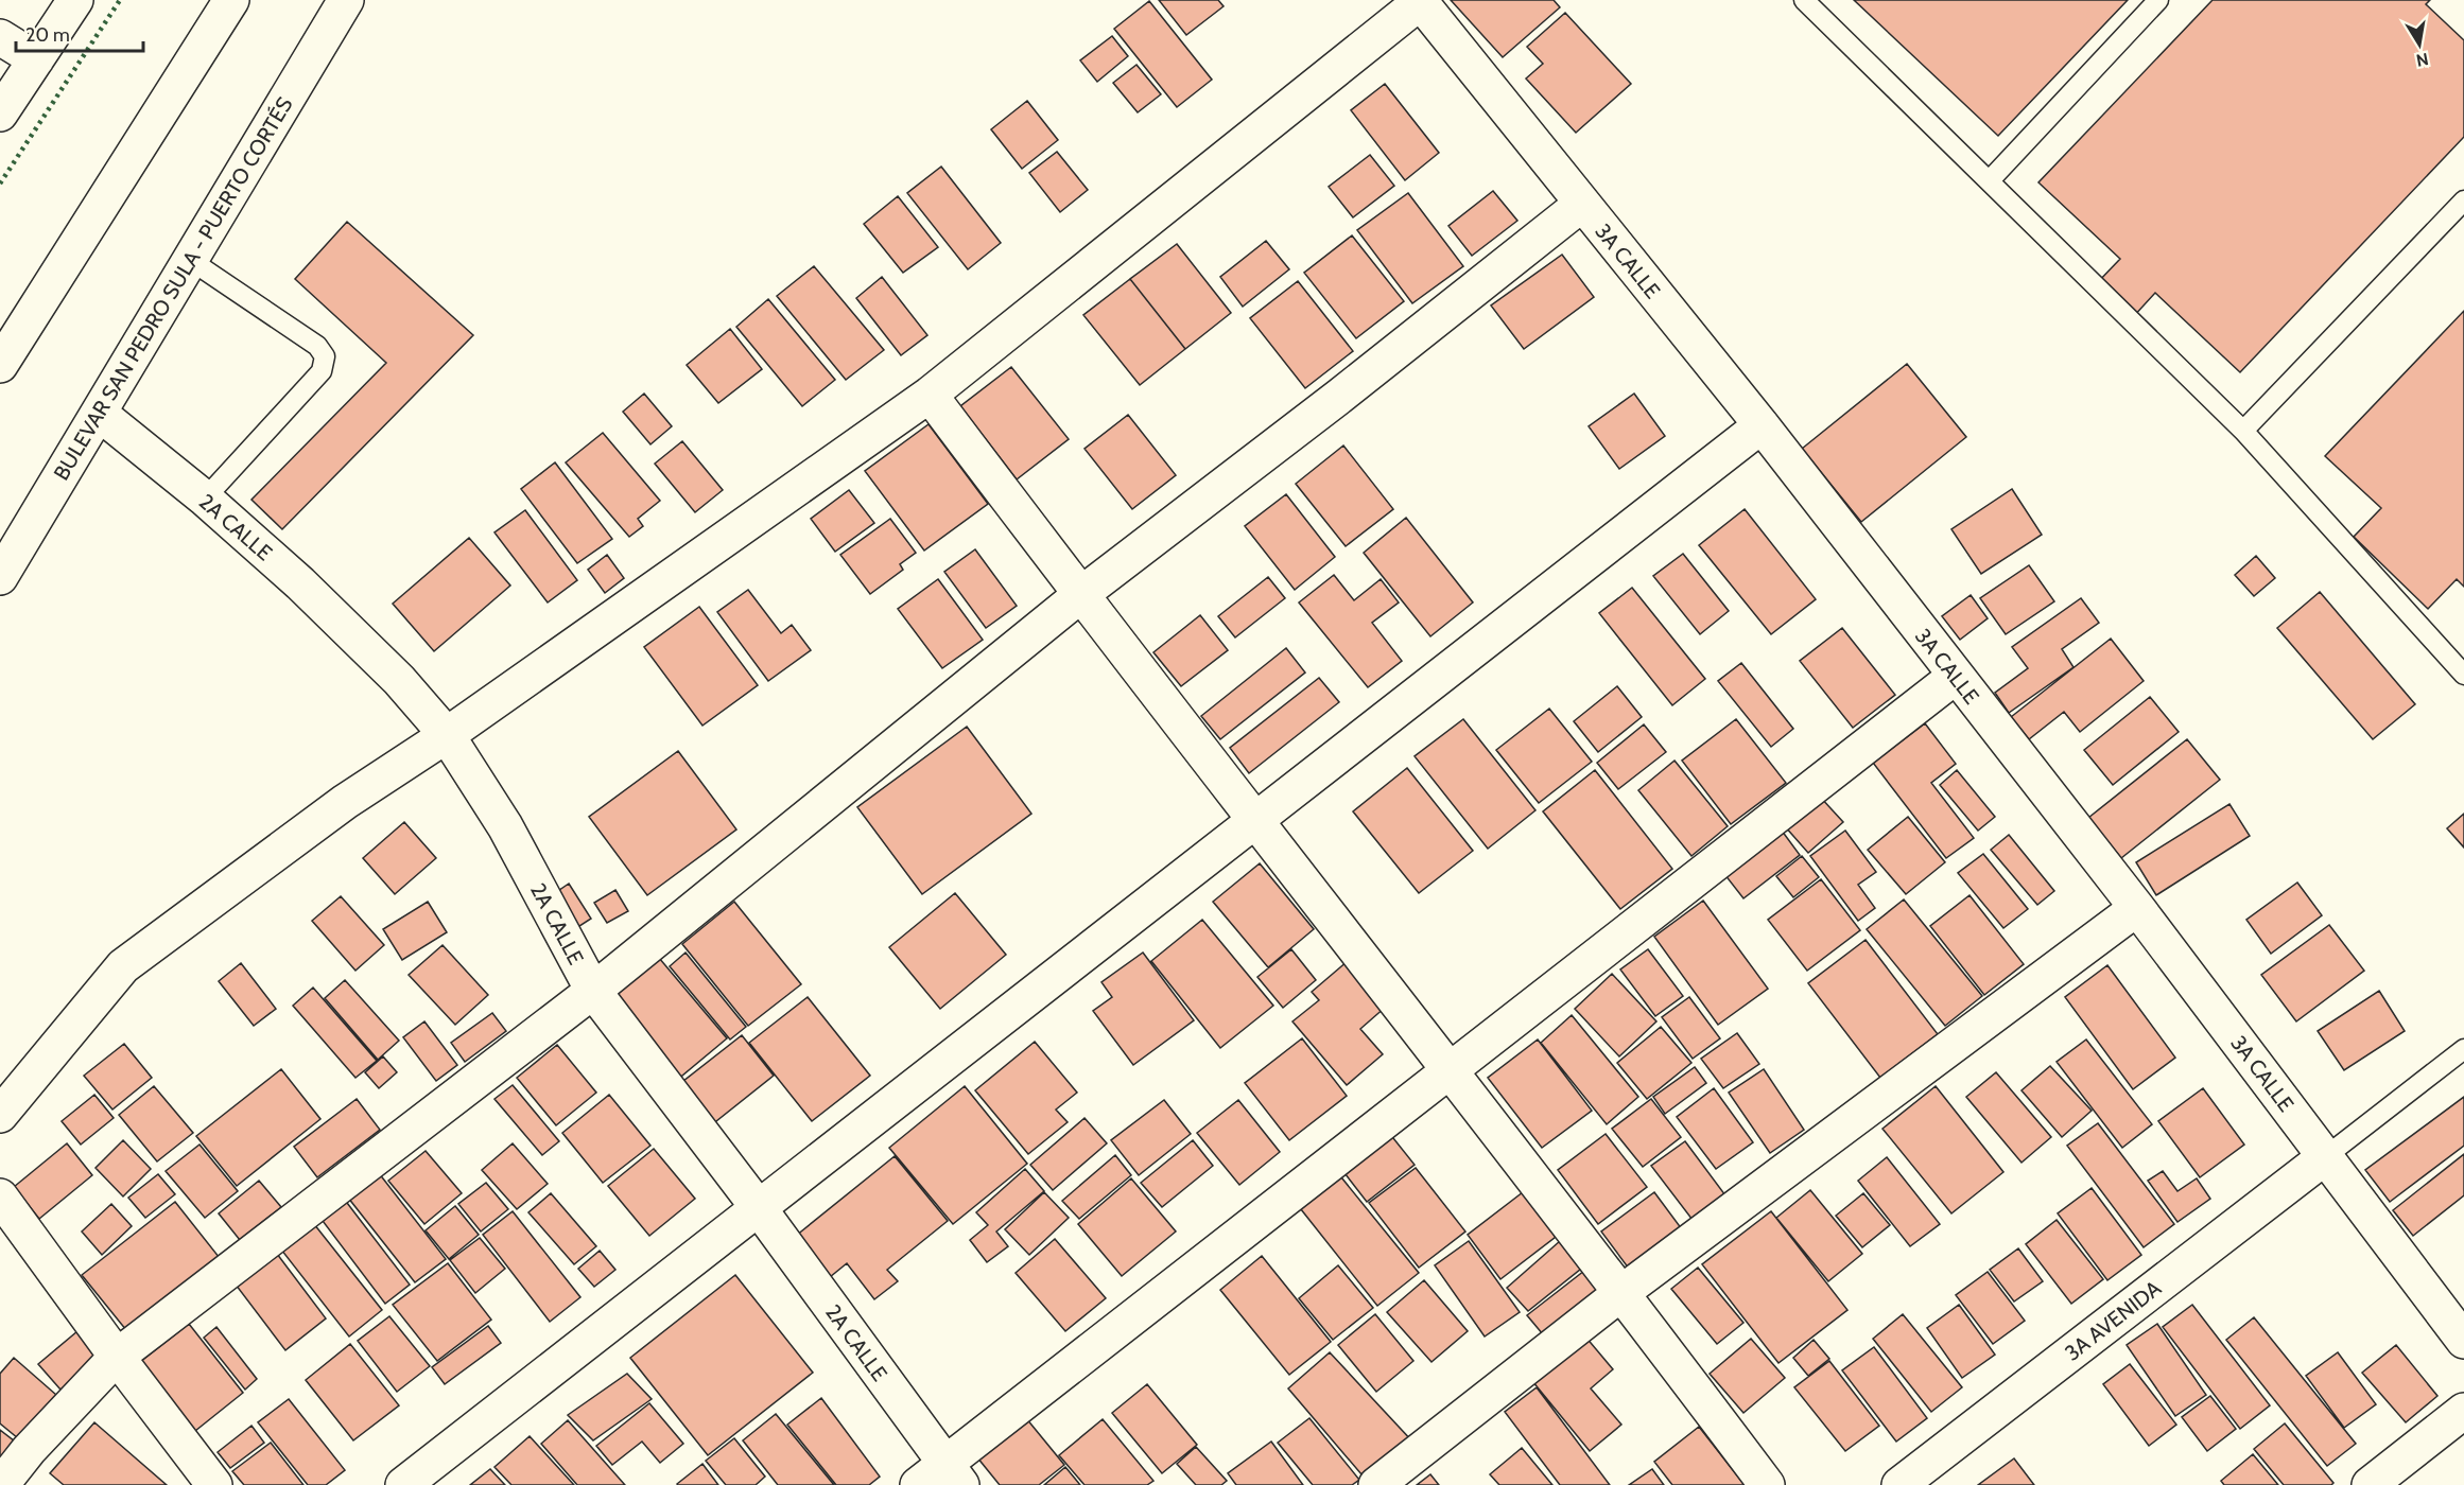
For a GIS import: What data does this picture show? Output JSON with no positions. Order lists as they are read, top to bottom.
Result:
{
  "streets": {
    "main road": [
      "3A CALLE",
      "BULEVAR SAN PEDRO SULA - PUERTO CORTÉS",
      "2A CALLE",
      "3A AVENIDA"
    ]
  },
  "crossings": [
    ["3A CALLE", "3A AVENIDA"],
    ["BULEVAR SAN PEDRO SULA - PUERTO CORTÉS", "2A CALLE"]
  ],
  "scale_bar": "20 m",
  "north": "bottom"
}
